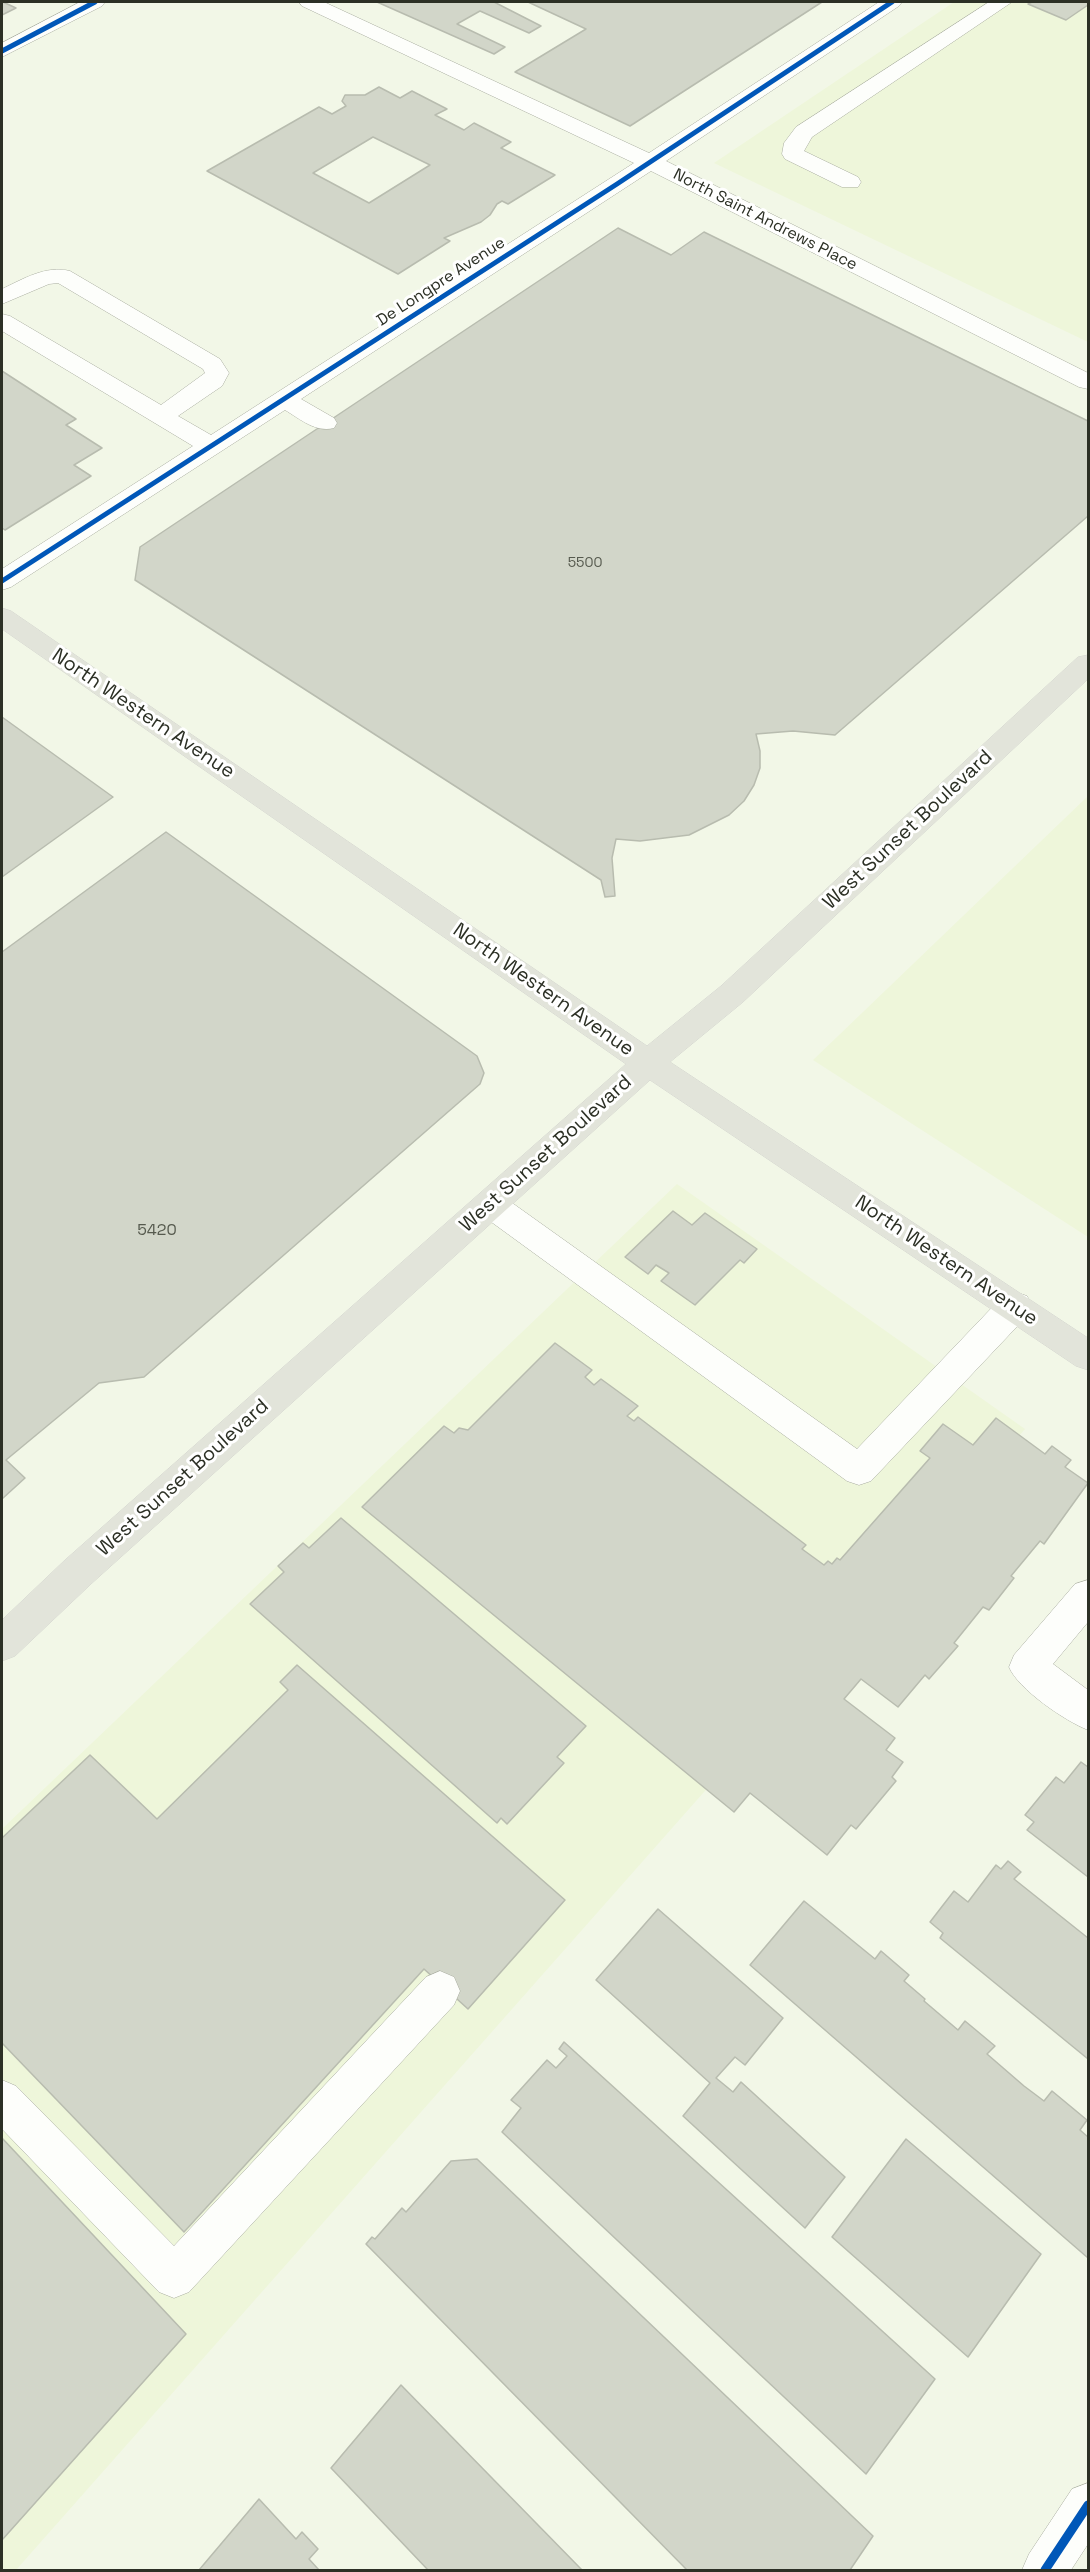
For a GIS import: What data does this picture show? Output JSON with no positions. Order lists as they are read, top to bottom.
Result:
{
  "streets": {
    "main road": ["North Western Avenue", "West Sunset Boulevard"],
    "street": ["North Saint Andrews Place", "De Longpre Avenue"]
  },
  "crossings": [
    ["North Saint Andrews Place", "De Longpre Avenue"],
    ["North Western Avenue", "West Sunset Boulevard"]
  ],
  "house_numbers": ["5500", "5420"]
}
